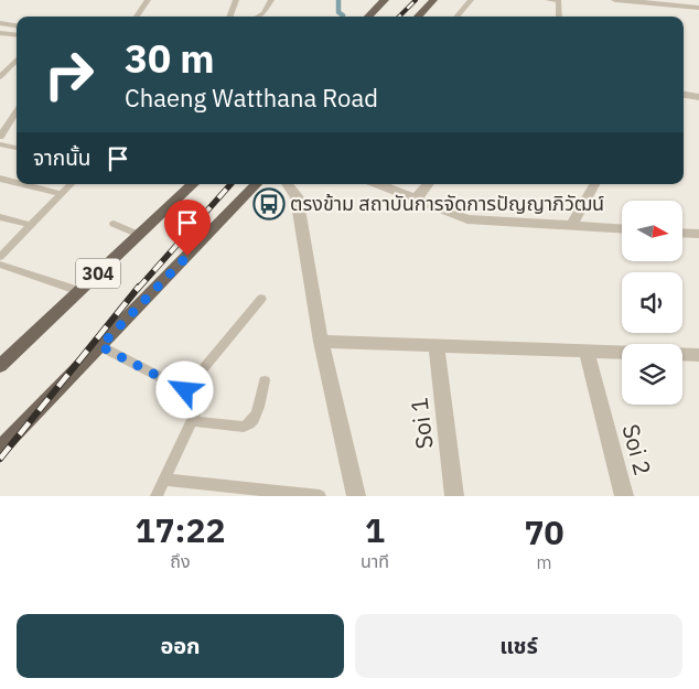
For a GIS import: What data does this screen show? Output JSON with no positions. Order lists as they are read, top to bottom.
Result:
{
  "streets": {
    "main road": ["304"],
    "street": ["Soi 1", "Soi 2"]
  },
  "places": {
    "bus stop": ["ตรงข้าม สถาบันการจัดการปัญญาภิวัฒน์"]
  },
  "north": "right",
  "page": {
    "turn": ["30 m", "Chaeng Watthana Road"],
    "then": "จากนั้น",
    "eta": [
      "17:22",
      "ถึง",
      "1",
      "นาที",
      "70",
      "m"
    ],
    "buttons": ["ออก", "แชร์"]
  }
}
